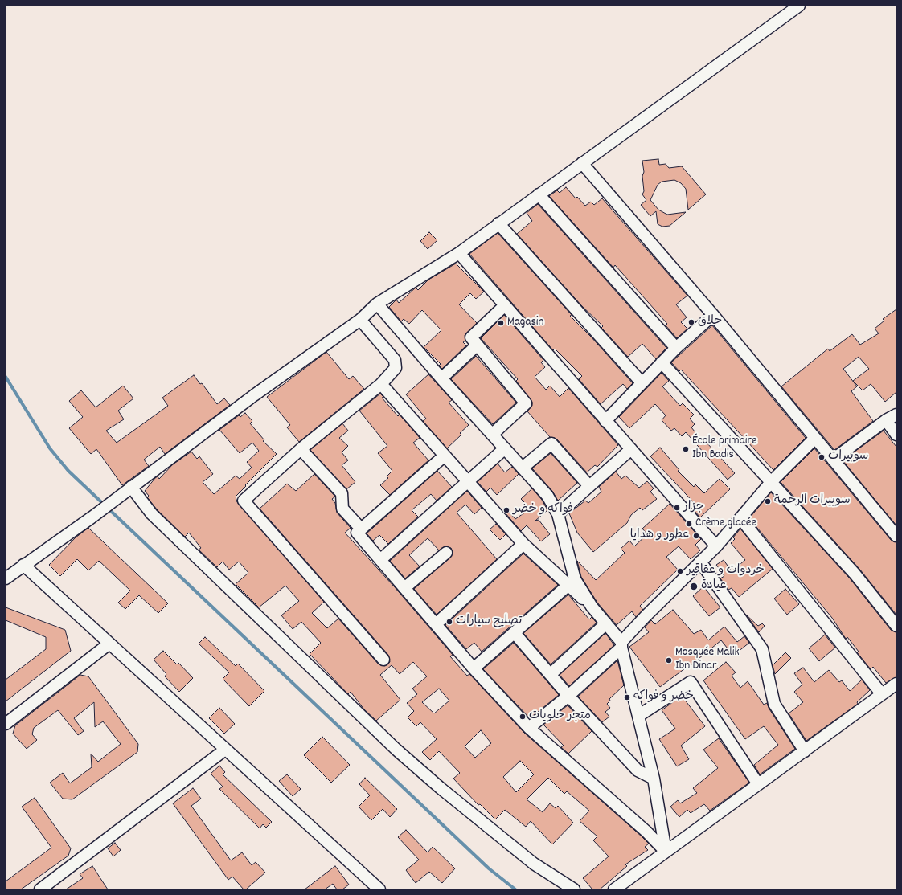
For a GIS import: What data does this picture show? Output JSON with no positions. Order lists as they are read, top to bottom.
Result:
{
  "places": [
    "حلاق",
    "Magasin",
    "École primaire Ibn Badis",
    "سوبيرات",
    "سوبيرات الرحمة",
    "جزار",
    "فواكه و خضر",
    "Crème glacée",
    "عطور و هدايا",
    "خردوات و عقاقير",
    "عيادة",
    "تصليح سيارات",
    "Mosquée Malik Ibn Dinar",
    "خضر و فواكه",
    "متجر حلويات"
  ]
}
